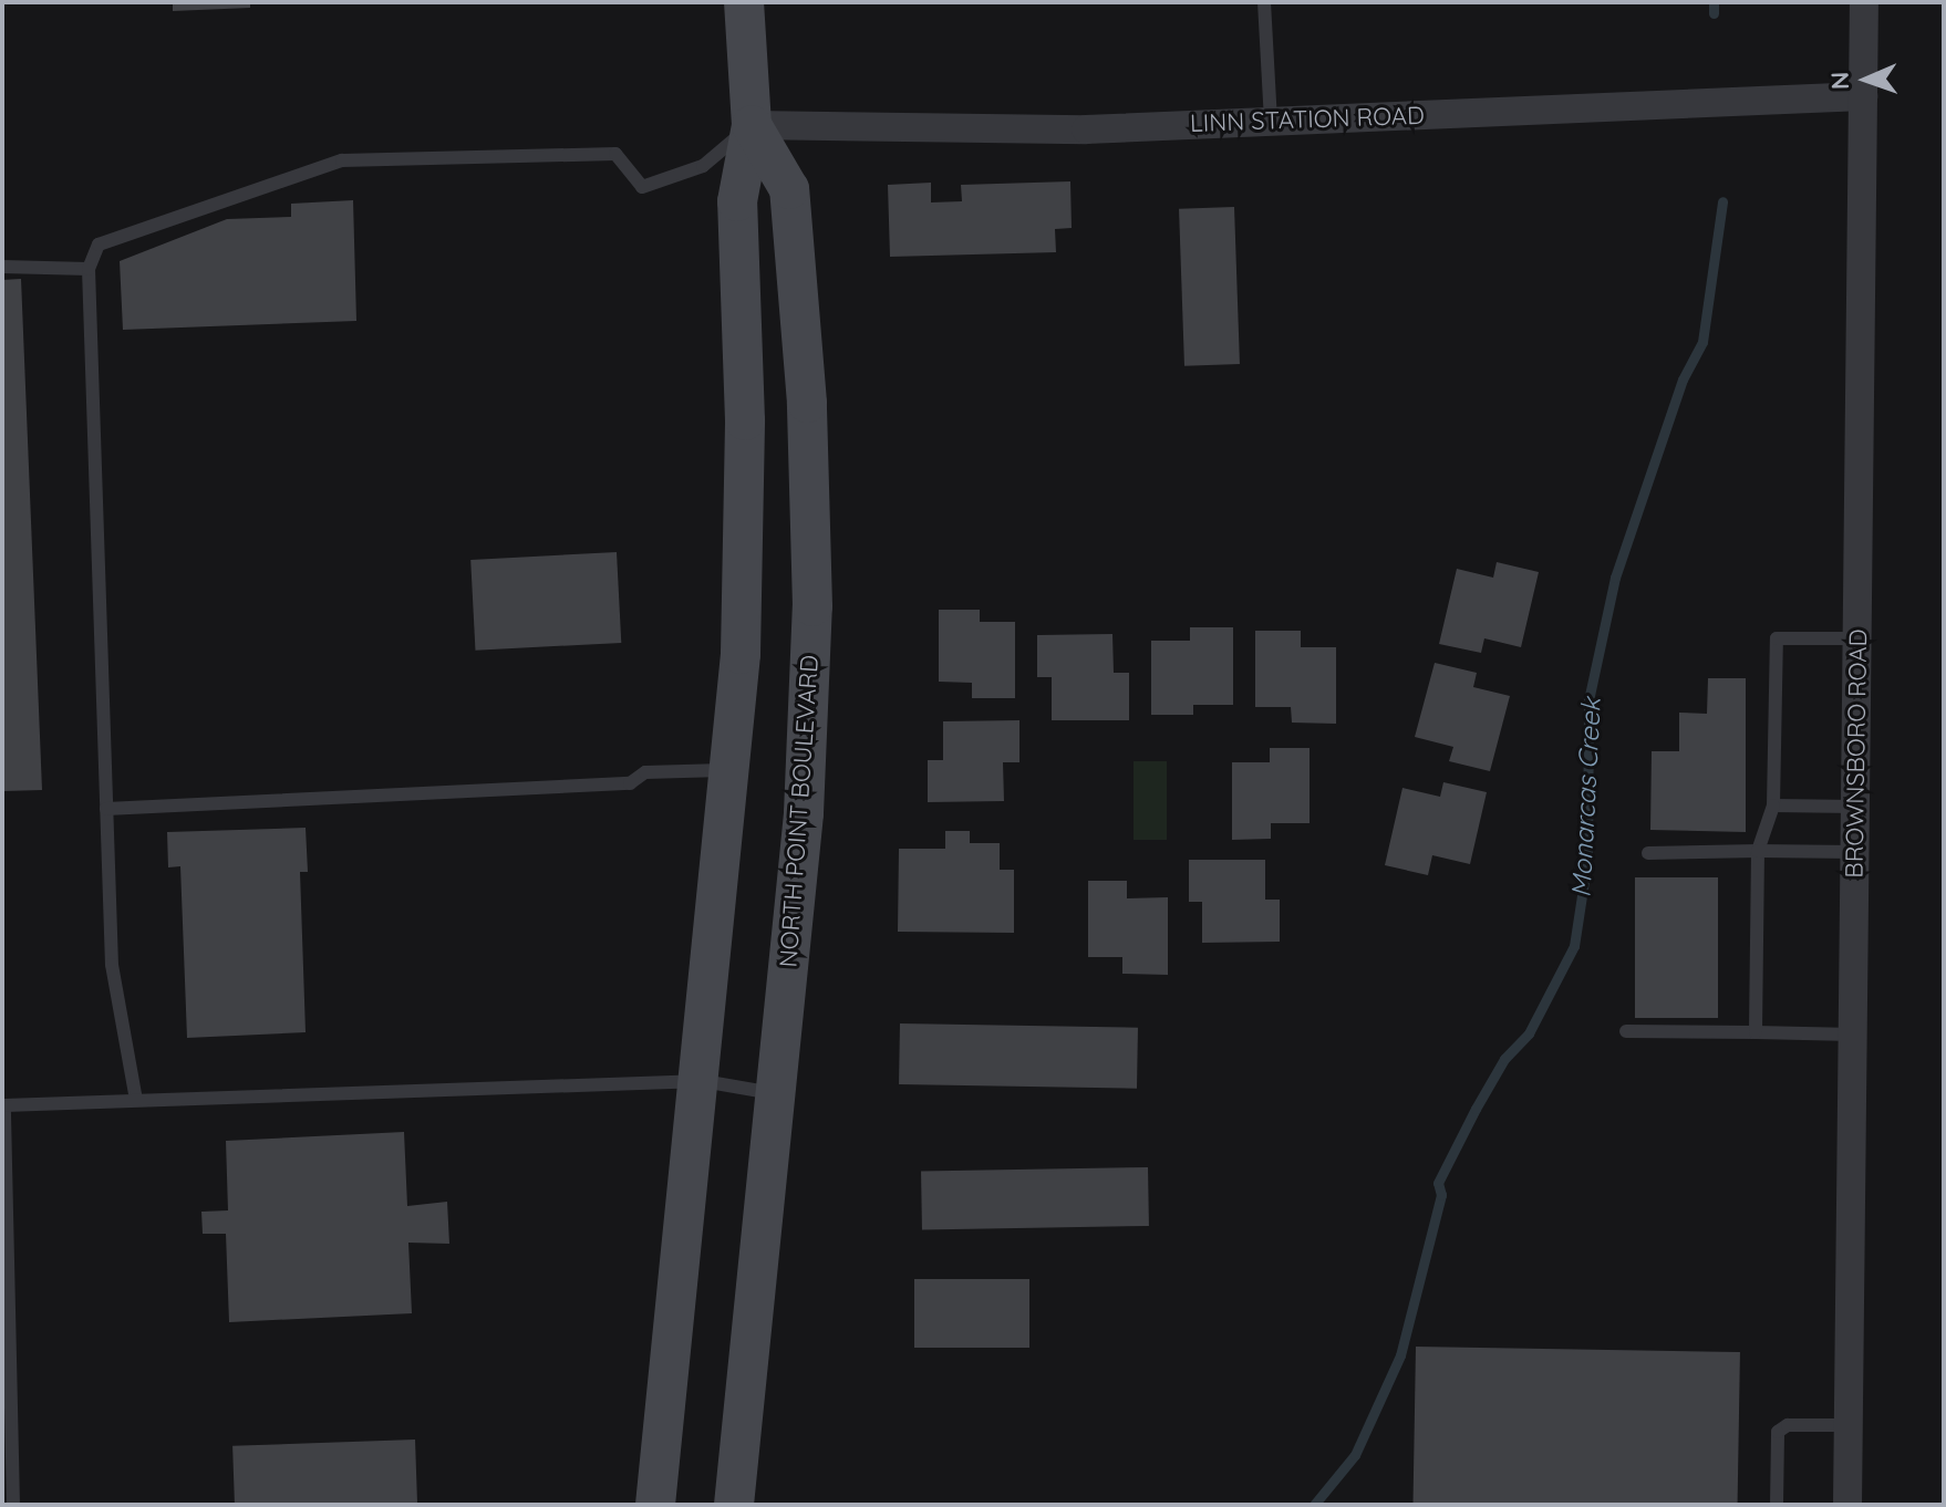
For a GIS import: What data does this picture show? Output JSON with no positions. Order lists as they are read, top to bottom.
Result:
{
  "streets": {
    "main road": ["NORTH POINT BOULEVARD"],
    "street": ["LINN STATION ROAD", "BROWNSBORO ROAD"]
  },
  "crossings": [
    ["LINN STATION ROAD", "BROWNSBORO ROAD"],
    ["LINN STATION ROAD", "NORTH POINT BOULEVARD"]
  ],
  "water": ["Monarcas Creek"],
  "north": "left"
}
